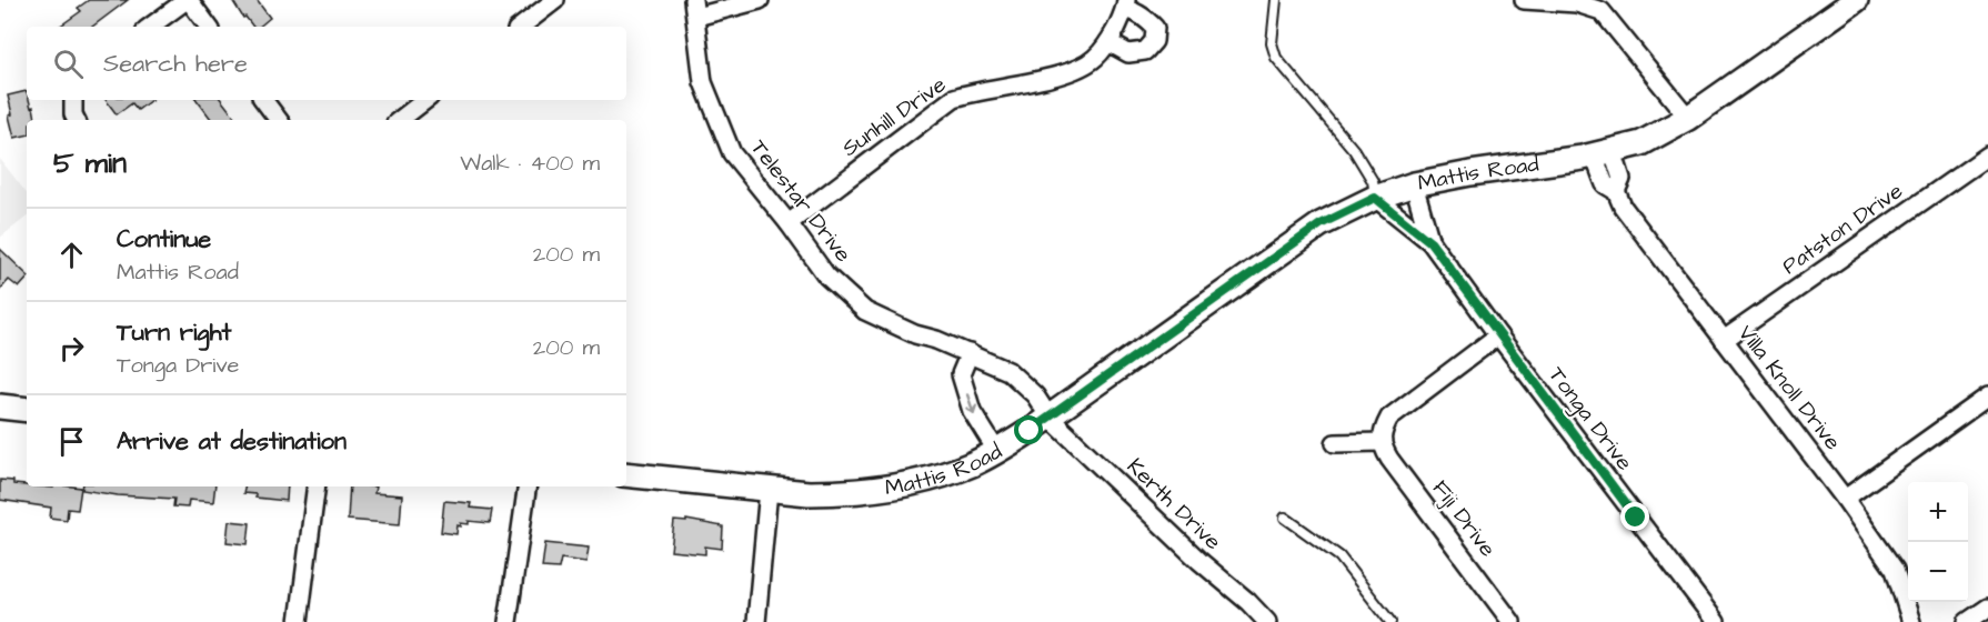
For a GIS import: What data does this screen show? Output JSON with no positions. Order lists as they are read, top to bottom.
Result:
{
  "streets": {
    "main road": ["Mattis Road"],
    "street": [
      "Sunhill Drive",
      "Telestar Drive",
      "Patston Drive",
      "Villa Knoll Drive",
      "Tonga Drive",
      "Kerth Drive",
      "Fiji Drive"
    ]
  },
  "crossings": [
    ["Sunhill Drive", "Telestar Drive"],
    ["Mattis Road", "Telestar Drive"],
    ["Mattis Road", "Villa Knoll Drive"],
    ["Mattis Road", "Tonga Drive"],
    ["Mattis Road", "Kerth Drive"],
    ["Telestar Drive", "Kerth Drive"],
    ["Patston Drive", "Villa Knoll Drive"]
  ],
  "page": {
    "search": "Search here",
    "heading": ["5 min", "Walk · 400 m"],
    "list": [
      ["Continue", "Mattis Road", "200 m"],
      ["Turn right", "Tonga Drive", "200 m"],
      "Arrive at destination"
    ],
    "map_buttons": ["+", "−"]
  }
}
